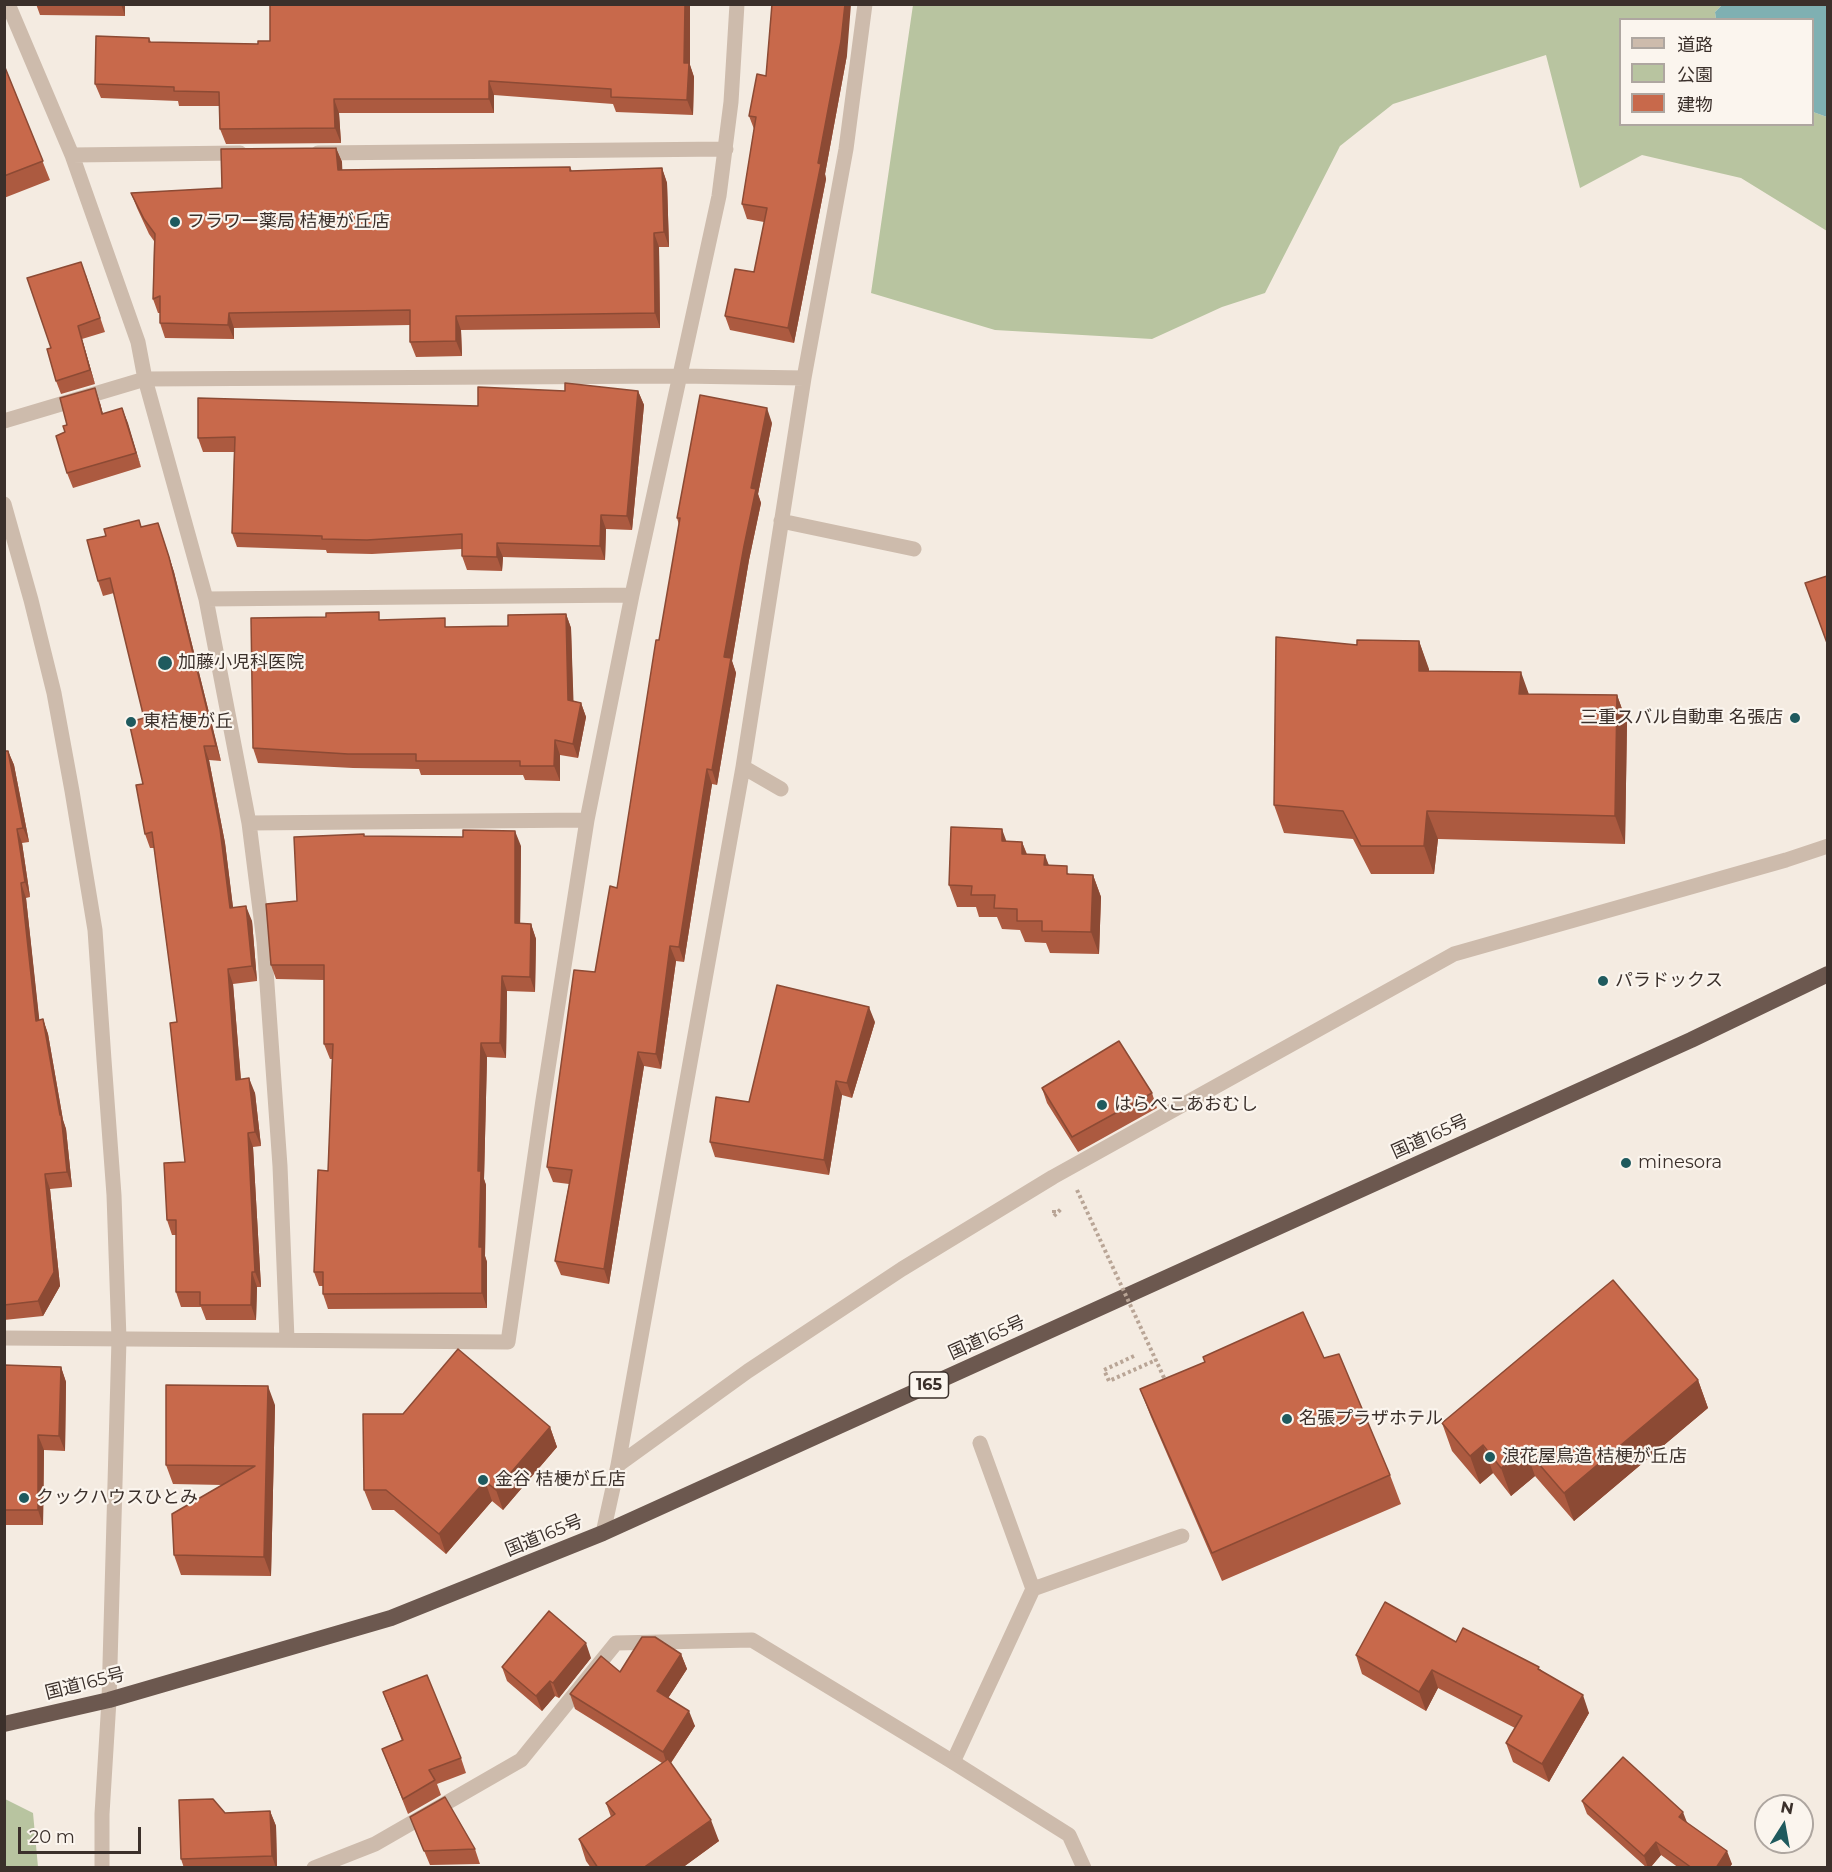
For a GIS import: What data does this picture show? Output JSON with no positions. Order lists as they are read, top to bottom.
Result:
{
  "streets": {
    "highway": ["国道165号", "165"]
  },
  "places": [
    "フラワー薬局 桔梗が丘店",
    "加藤小児科医院",
    "三重スバル自動車 名張店",
    "東桔梗が丘",
    "パラドックス",
    "はらぺこあおむし",
    "minesora",
    "名張プラザホテル",
    "浪花屋鳥造 桔梗が丘店",
    "金谷 桔梗が丘店",
    "クックハウスひとみ"
  ],
  "legend": ["道路", "公園", "建物"],
  "scale_bar": "20 m",
  "north": "top"
}
